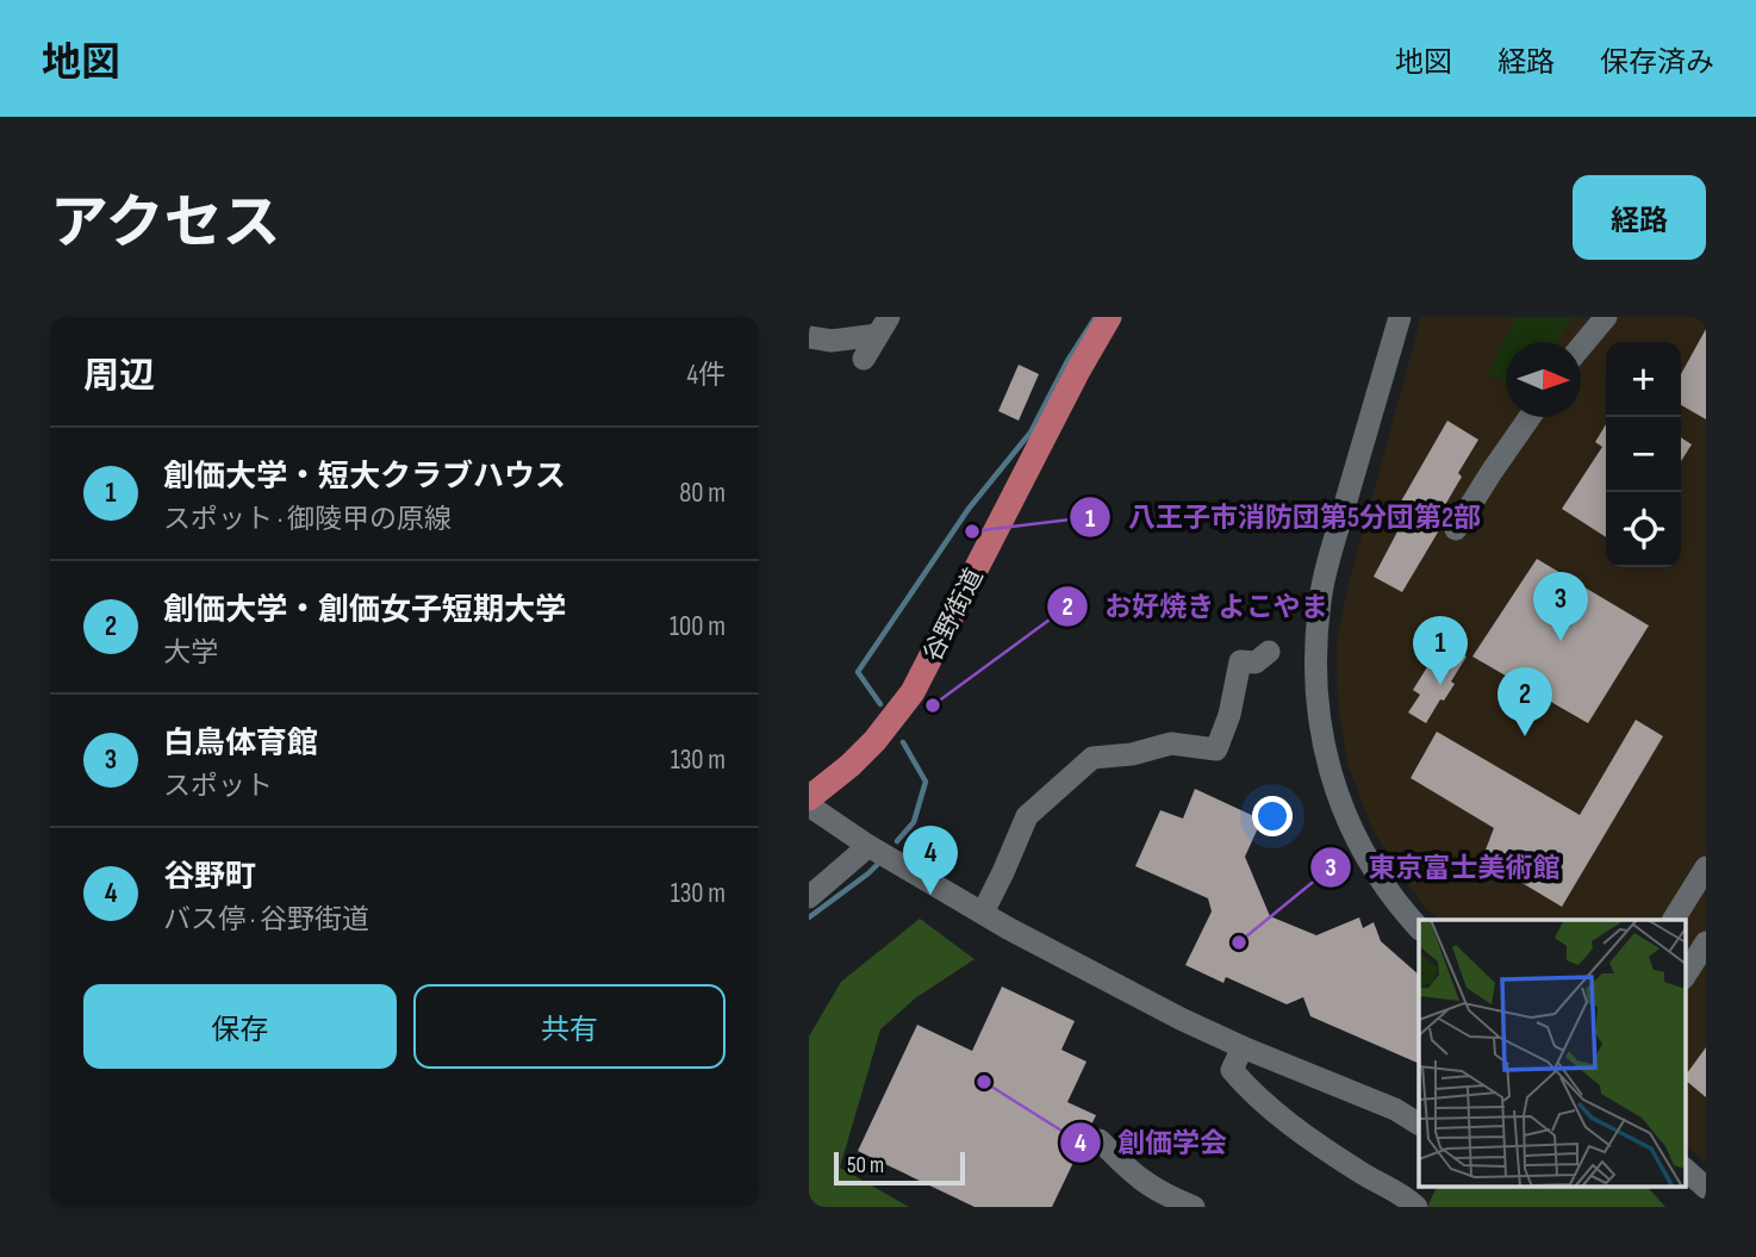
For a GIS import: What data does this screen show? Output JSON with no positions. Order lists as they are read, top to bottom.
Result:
{
  "streets": {
    "main road": ["谷野街道"]
  },
  "places": [
    "八王子市消防団第5分団第2部",
    "お好焼き よこやま",
    "東京富士美術館",
    "創価学会"
  ],
  "scale_bar": "50 m",
  "north": "right",
  "page": {
    "header": "地図",
    "nav": ["地図", "経路", "保存済み"],
    "title": "アクセス",
    "buttons": [
      "経路",
      ["保存", "共有"]
    ],
    "heading": ["周辺", "4件"],
    "map_buttons": ["+", "−"],
    "list": [
      {
        "mark": "1",
        "name": "創価大学・短大クラブハウス",
        "note": "スポット · 御陵甲の原線",
        "value": "80 m"
      },
      {
        "mark": "2",
        "name": "創価大学・創価女子短期大学",
        "note": "大学",
        "value": "100 m"
      },
      {
        "mark": "3",
        "name": "白鳥体育館",
        "note": "スポット",
        "value": "130 m"
      },
      {
        "mark": "4",
        "name": "谷野町",
        "note": "バス停 · 谷野街道",
        "value": "130 m"
      }
    ],
    "pins": [
      "3",
      "1",
      "2",
      "4"
    ],
    "scale": "50 m"
  }
}
